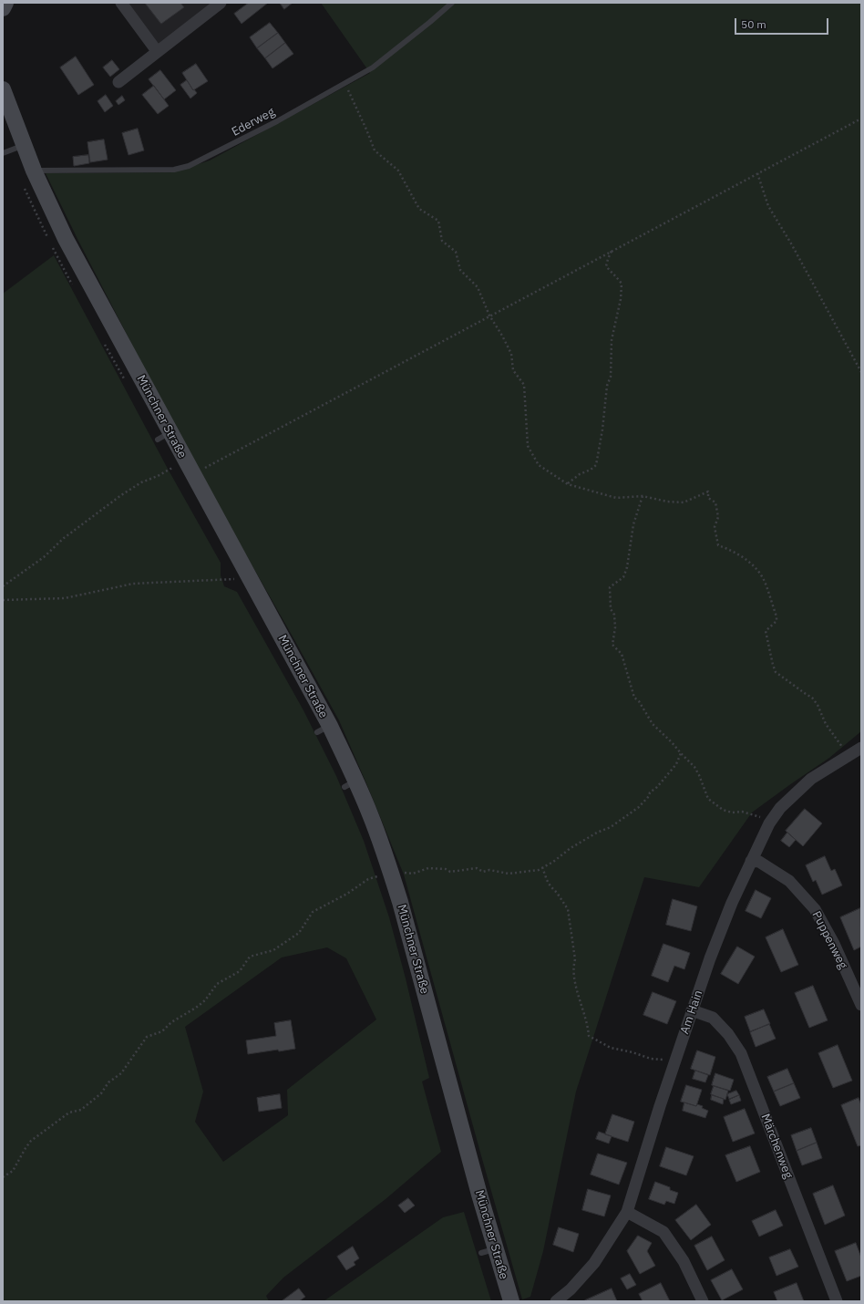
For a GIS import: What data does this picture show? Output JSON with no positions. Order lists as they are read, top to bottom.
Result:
{
  "streets": {
    "main road": ["Münchner Straße"],
    "street": ["Puppenweg", "Am Hain", "Märchenweg"],
    "lane": ["Ederweg"]
  },
  "crossings": [
    ["Ederweg", "Münchner Straße"],
    ["Puppenweg", "Am Hain"],
    ["Am Hain", "Märchenweg"]
  ],
  "scale_bar": "50 m"
}
